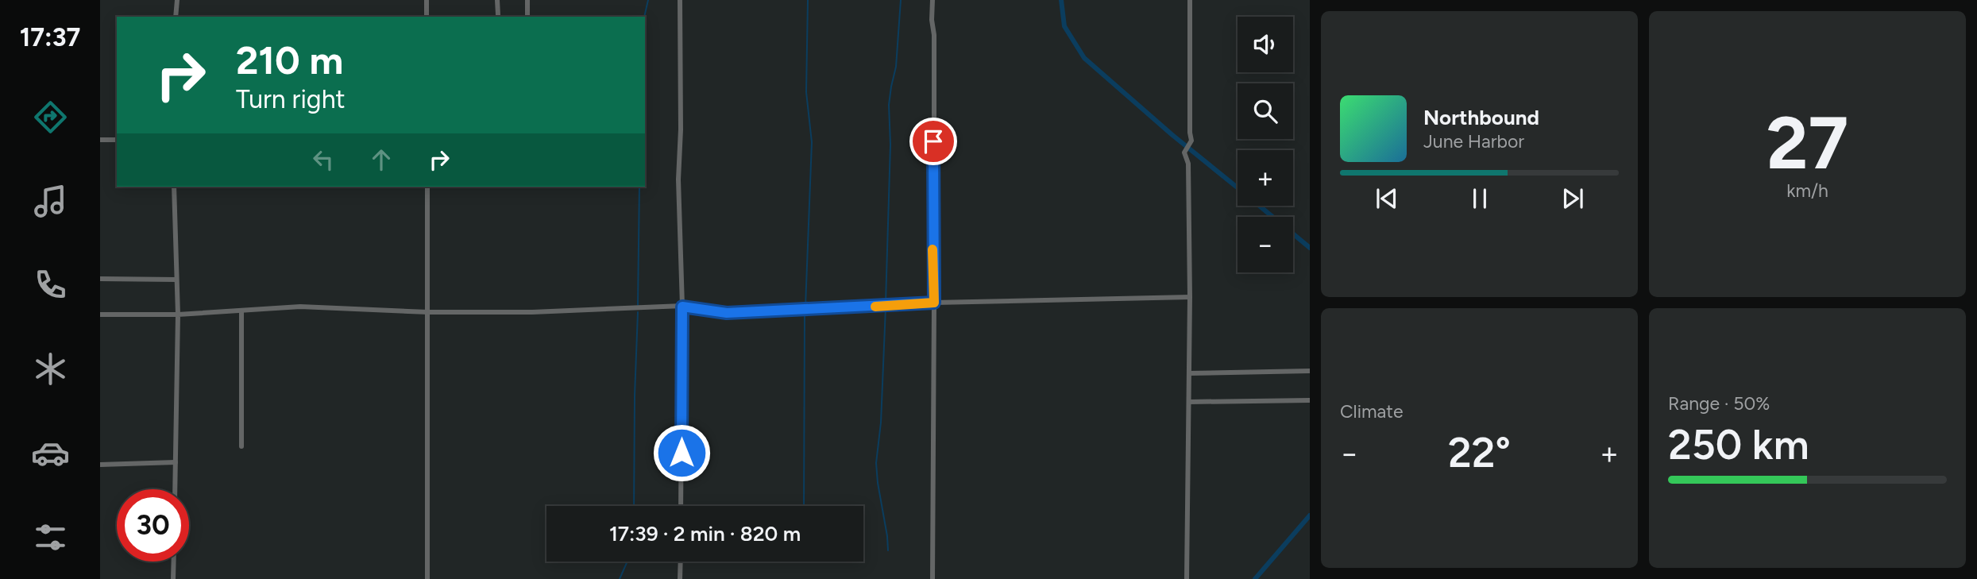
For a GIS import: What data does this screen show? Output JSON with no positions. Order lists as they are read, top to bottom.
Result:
{
  "page": {
    "tabs": "17:37",
    "tile": [
      ["27", "km/h"],
      "Climate",
      ["Range · 50%", "250 km"]
    ],
    "map_buttons": ["+", "−"],
    "turn": ["210 m", "Turn right"],
    "song": ["Northbound", "June Harbor"],
    "heat": ["−", "22°", "+"],
    "limit": "30",
    "trip": "17:39 · 2 min · 820 m"
  }
}
